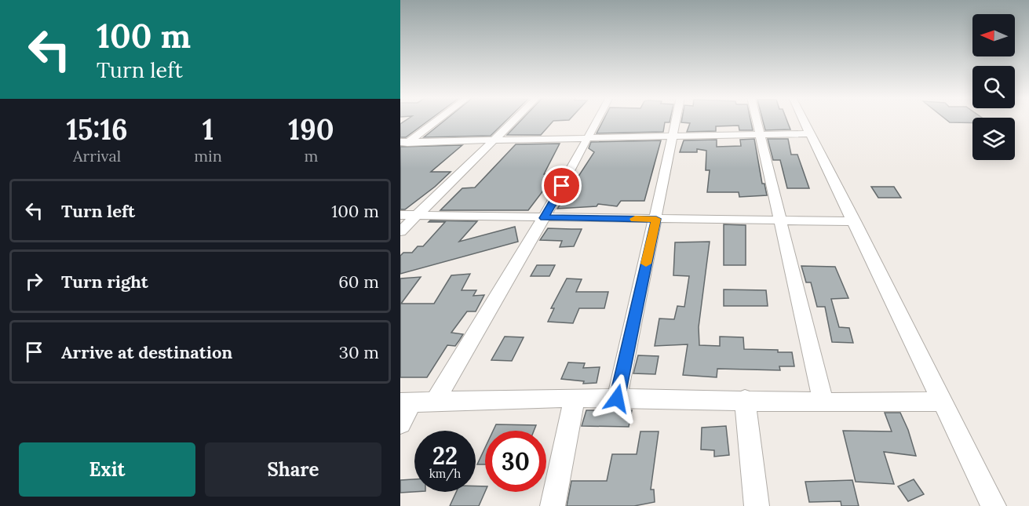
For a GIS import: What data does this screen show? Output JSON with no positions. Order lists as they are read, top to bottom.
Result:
{
  "north": "left",
  "page": {
    "turn": ["100 m", "Turn left"],
    "eta": [
      "15:16",
      "Arrival",
      "1",
      "min",
      "190",
      "m"
    ],
    "list": [
      {
        "name": "Turn left",
        "value": "100 m"
      },
      {
        "name": "Turn right",
        "value": "60 m"
      },
      {
        "name": "Arrive at destination",
        "value": "30 m"
      }
    ],
    "speed": "22 km/h",
    "limit": "30",
    "buttons": ["Exit", "Share"]
  }
}
